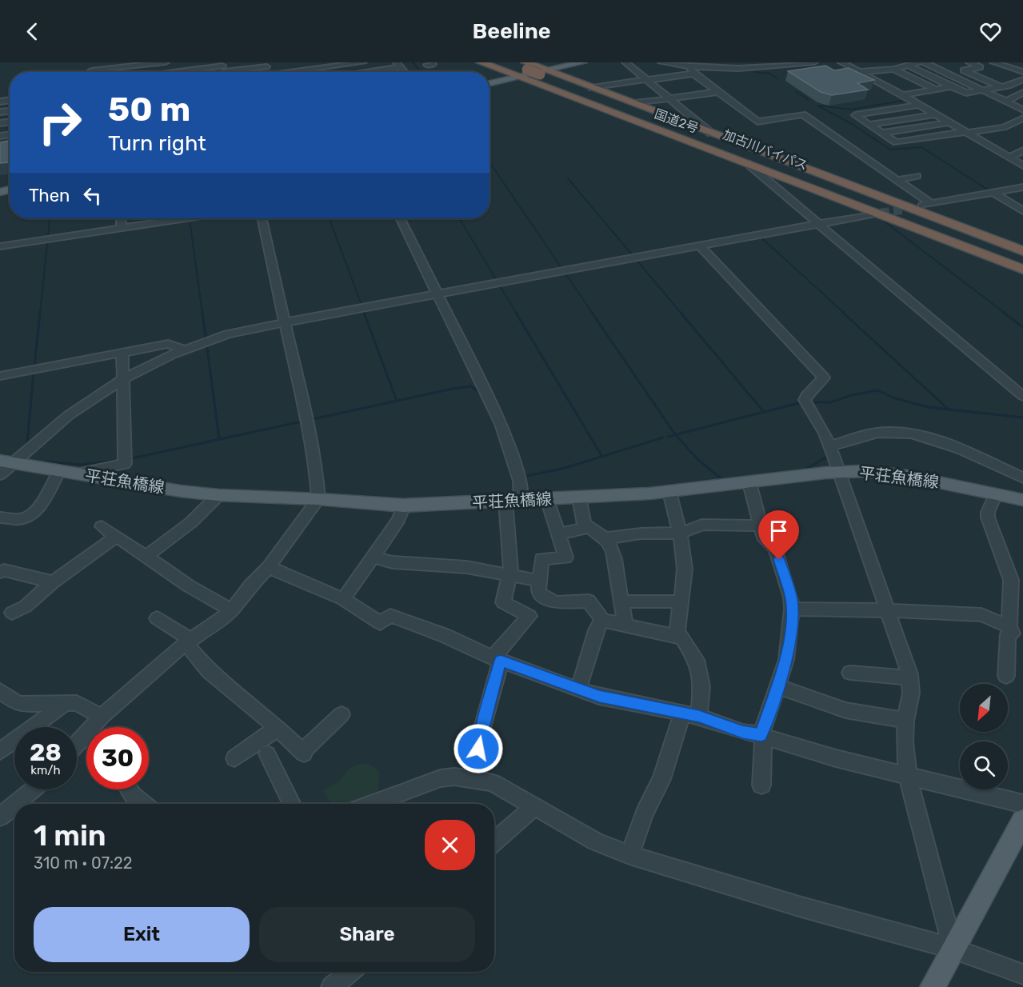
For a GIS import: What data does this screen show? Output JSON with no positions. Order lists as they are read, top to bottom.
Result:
{
  "streets": {
    "highway": ["国道2号", "加古川バイパス"],
    "main road": ["平荘魚橋線"]
  },
  "crossings": [
    ["国道2号", "加古川バイパス"]
  ],
  "north": "bottom left",
  "page": {
    "header": "Beeline",
    "turn": ["50 m", "Turn right"],
    "then": "Then",
    "speed": "28 km/h",
    "limit": "30",
    "heading": ["1 min", "310 m · 07:22"],
    "buttons": ["Exit", "Share"]
  }
}
